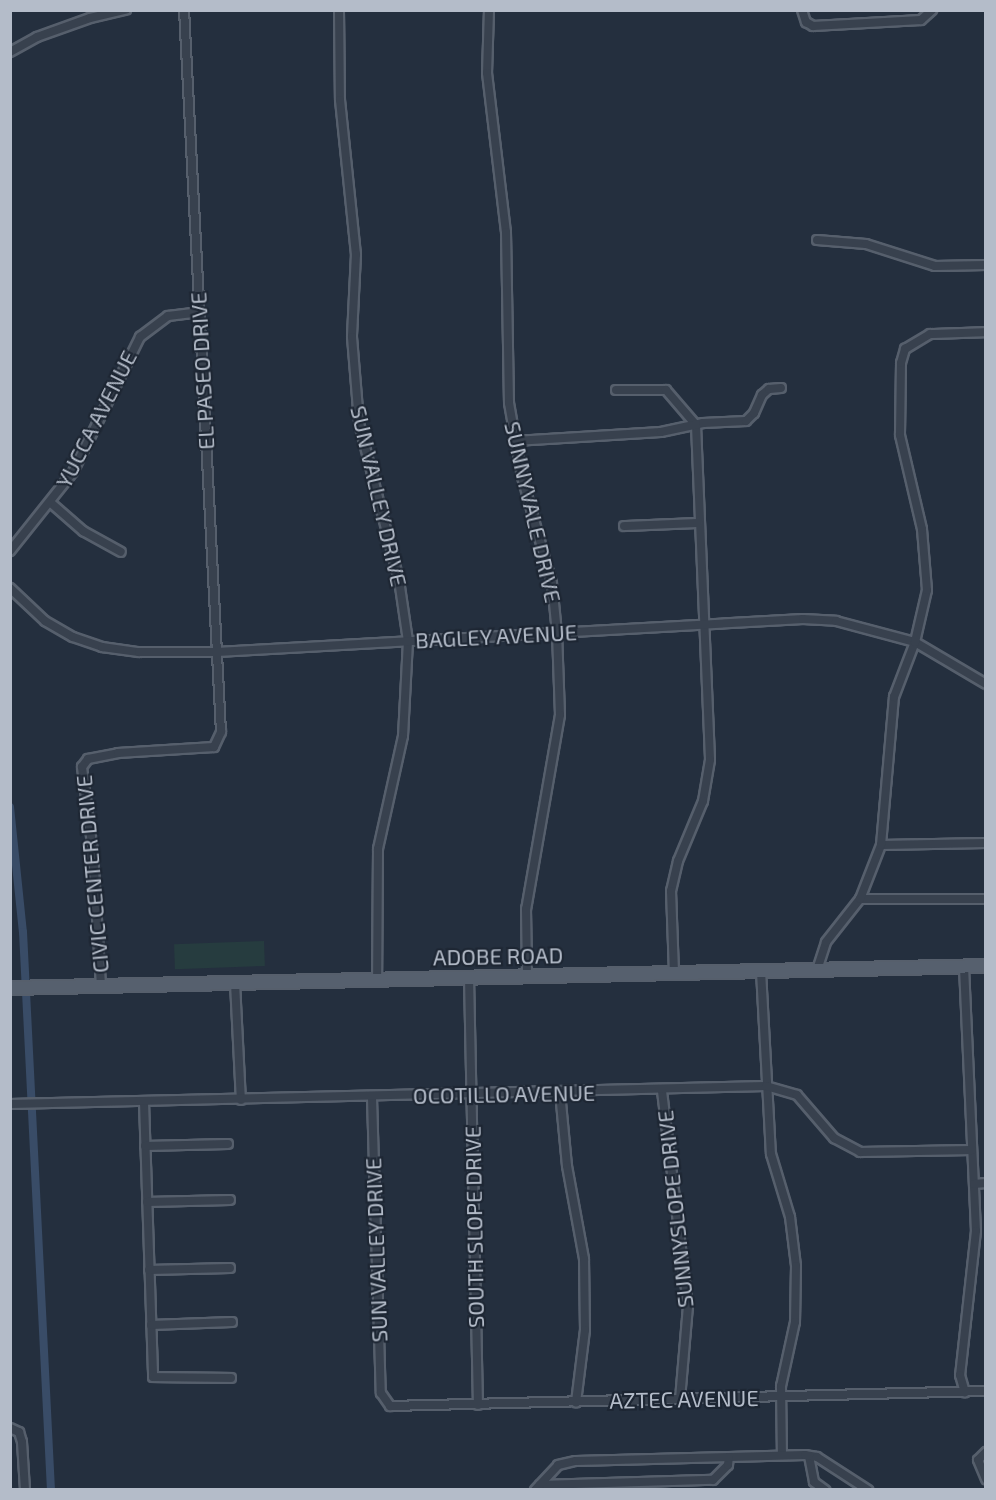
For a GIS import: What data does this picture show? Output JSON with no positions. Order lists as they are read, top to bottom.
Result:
{
  "streets": {
    "main road": ["ADOBE ROAD"],
    "street": [
      "EL PASEO DRIVE",
      "YUCCA AVENUE",
      "SUN VALLEY DRIVE",
      "SUNNYVALE DRIVE",
      "BAGLEY AVENUE",
      "CIVIC CENTER DRIVE",
      "OCOTILLO AVENUE",
      "SUNNYSLOPE DRIVE",
      "SOUTH SLOPE DRIVE",
      "AZTEC AVENUE"
    ]
  },
  "crossings": [
    ["EL PASEO DRIVE", "YUCCA AVENUE"],
    ["EL PASEO DRIVE", "BAGLEY AVENUE"],
    ["EL PASEO DRIVE", "CIVIC CENTER DRIVE"],
    ["SUN VALLEY DRIVE", "BAGLEY AVENUE"],
    ["SUN VALLEY DRIVE", "ADOBE ROAD"],
    ["SUN VALLEY DRIVE", "OCOTILLO AVENUE"],
    ["SUN VALLEY DRIVE", "AZTEC AVENUE"],
    ["SUNNYVALE DRIVE", "BAGLEY AVENUE"],
    ["SUNNYVALE DRIVE", "ADOBE ROAD"],
    ["CIVIC CENTER DRIVE", "ADOBE ROAD"],
    ["ADOBE ROAD", "SOUTH SLOPE DRIVE"],
    ["OCOTILLO AVENUE", "SUNNYSLOPE DRIVE"],
    ["OCOTILLO AVENUE", "SOUTH SLOPE DRIVE"],
    ["SUNNYSLOPE DRIVE", "AZTEC AVENUE"],
    ["SOUTH SLOPE DRIVE", "AZTEC AVENUE"]
  ]
}
